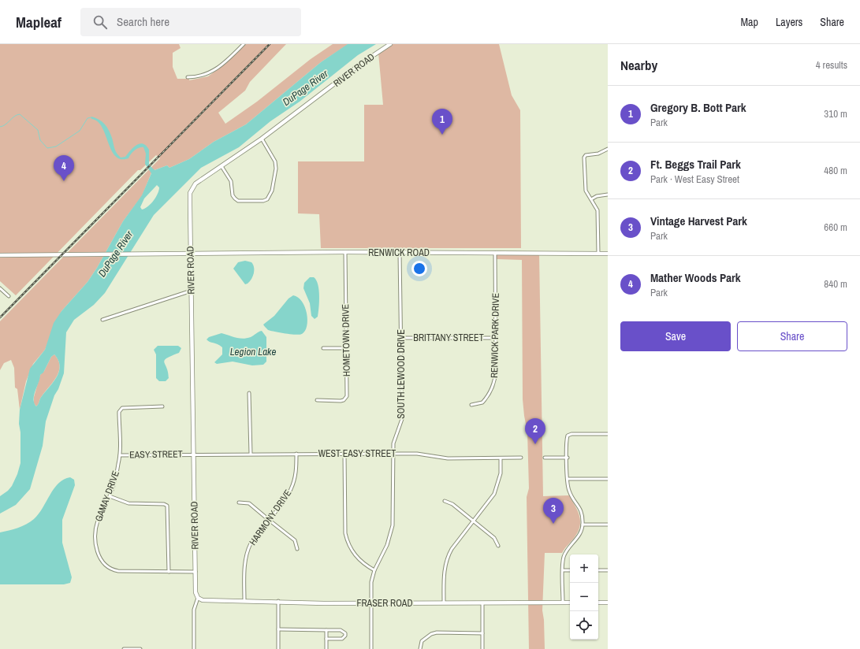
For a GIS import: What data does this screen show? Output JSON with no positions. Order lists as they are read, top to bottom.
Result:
{
  "streets": {
    "street": [
      "RIVER ROAD",
      "RENWICK ROAD",
      "RENWICK PARK DRIVE",
      "BRITTANY STREET",
      "HOMETOWN DRIVE",
      "SOUTH LEWOOD DRIVE",
      "WEST EASY STREET",
      "EASY STREET",
      "GAMAY DRIVE",
      "HARMONY DRIVE",
      "FRASER ROAD"
    ]
  },
  "crossings": [
    ["RIVER ROAD", "RENWICK ROAD"],
    ["RIVER ROAD", "WEST EASY STREET"],
    ["RIVER ROAD", "EASY STREET"],
    ["RIVER ROAD", "GAMAY DRIVE"],
    ["RIVER ROAD", "FRASER ROAD"],
    ["RENWICK ROAD", "RENWICK PARK DRIVE"],
    ["RENWICK ROAD", "HOMETOWN DRIVE"],
    ["RENWICK ROAD", "SOUTH LEWOOD DRIVE"],
    ["RENWICK PARK DRIVE", "BRITTANY STREET"],
    ["BRITTANY STREET", "SOUTH LEWOOD DRIVE"],
    ["SOUTH LEWOOD DRIVE", "WEST EASY STREET"],
    ["SOUTH LEWOOD DRIVE", "FRASER ROAD"],
    ["WEST EASY STREET", "EASY STREET"],
    ["WEST EASY STREET", "HARMONY DRIVE"],
    ["EASY STREET", "GAMAY DRIVE"],
    ["HARMONY DRIVE", "FRASER ROAD"]
  ],
  "water": ["DuPage River", "Legion Lake"],
  "page": {
    "header": "Mapleaf",
    "search": "Search here",
    "nav": ["Map", "Layers", "Share"],
    "heading": ["Nearby", "4 results"],
    "list": [
      {
        "mark": "1",
        "name": "Gregory B. Bott Park",
        "note": "Park",
        "value": "310 m"
      },
      {
        "mark": "2",
        "name": "Ft. Beggs Trail Park",
        "note": "Park · West Easy Street",
        "value": "480 m"
      },
      {
        "mark": "3",
        "name": "Vintage Harvest Park",
        "note": "Park",
        "value": "660 m"
      },
      {
        "mark": "4",
        "name": "Mather Woods Park",
        "note": "Park",
        "value": "840 m"
      }
    ],
    "pins": [
      "1",
      "4",
      "2",
      "3"
    ],
    "buttons": ["Save", "Share"],
    "map_buttons": ["+", "−"]
  }
}
